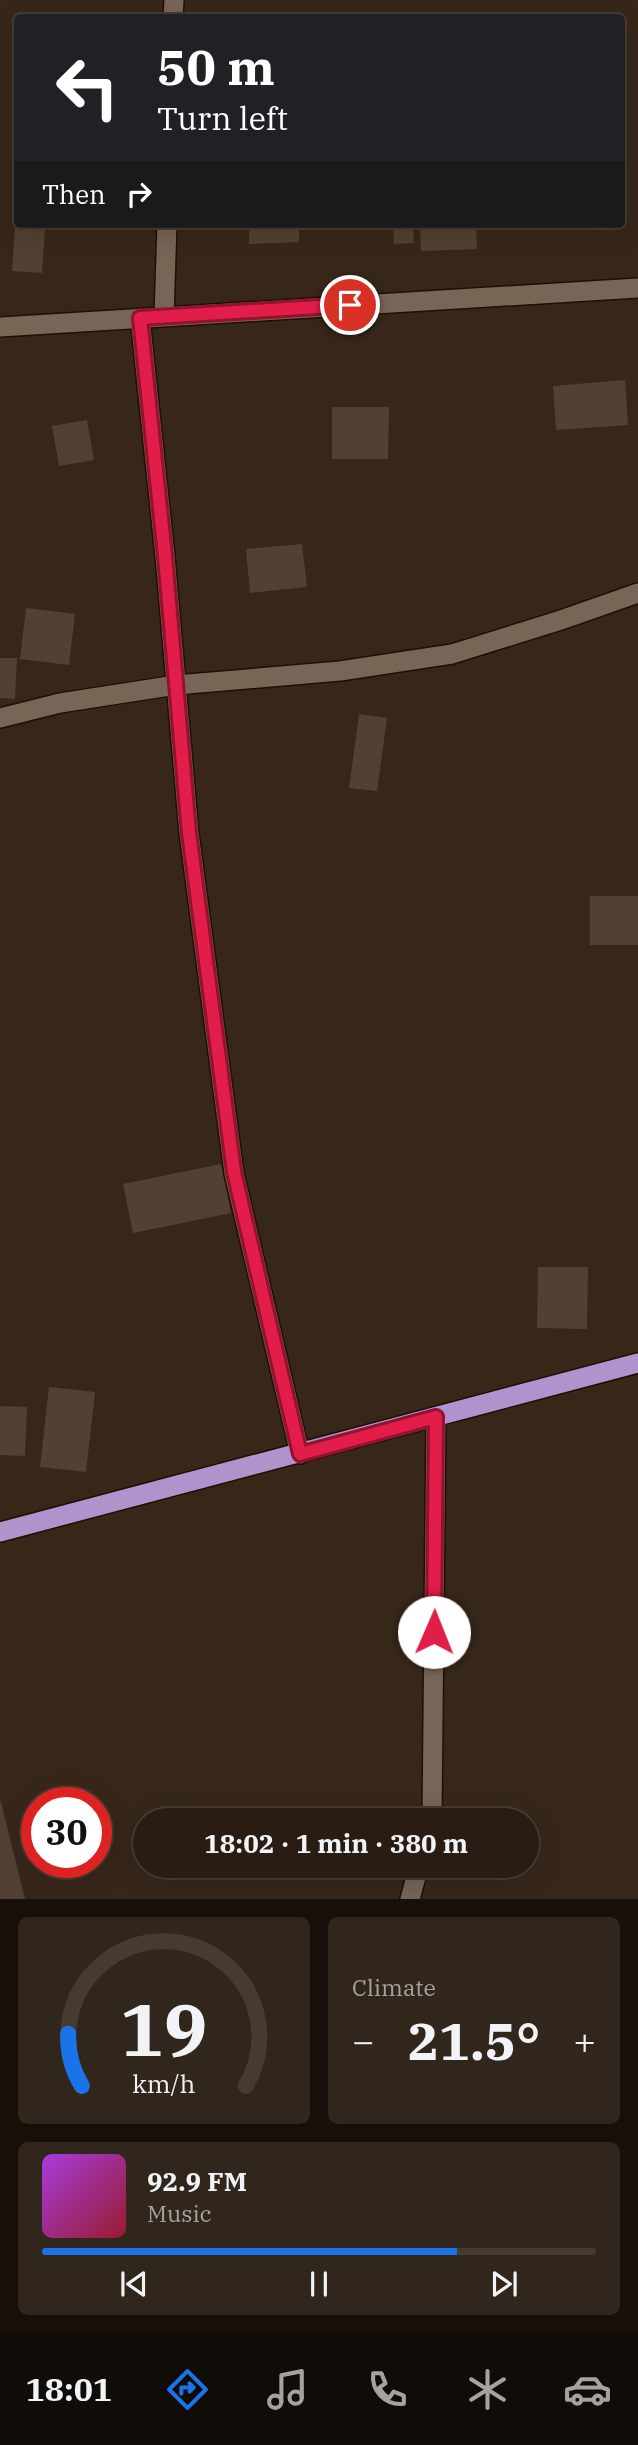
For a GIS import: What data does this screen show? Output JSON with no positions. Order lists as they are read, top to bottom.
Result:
{
  "page": {
    "turn": ["50 m", "Turn left"],
    "then": "Then",
    "limit": "30",
    "trip": "18:02 · 1 min · 380 m",
    "tile": "Climate",
    "heat": ["−", "21.5°", "+"],
    "song": ["92.9 FM", "Music"],
    "tabs": "18:01",
    "gauge": ["19", "km/h"]
  }
}
